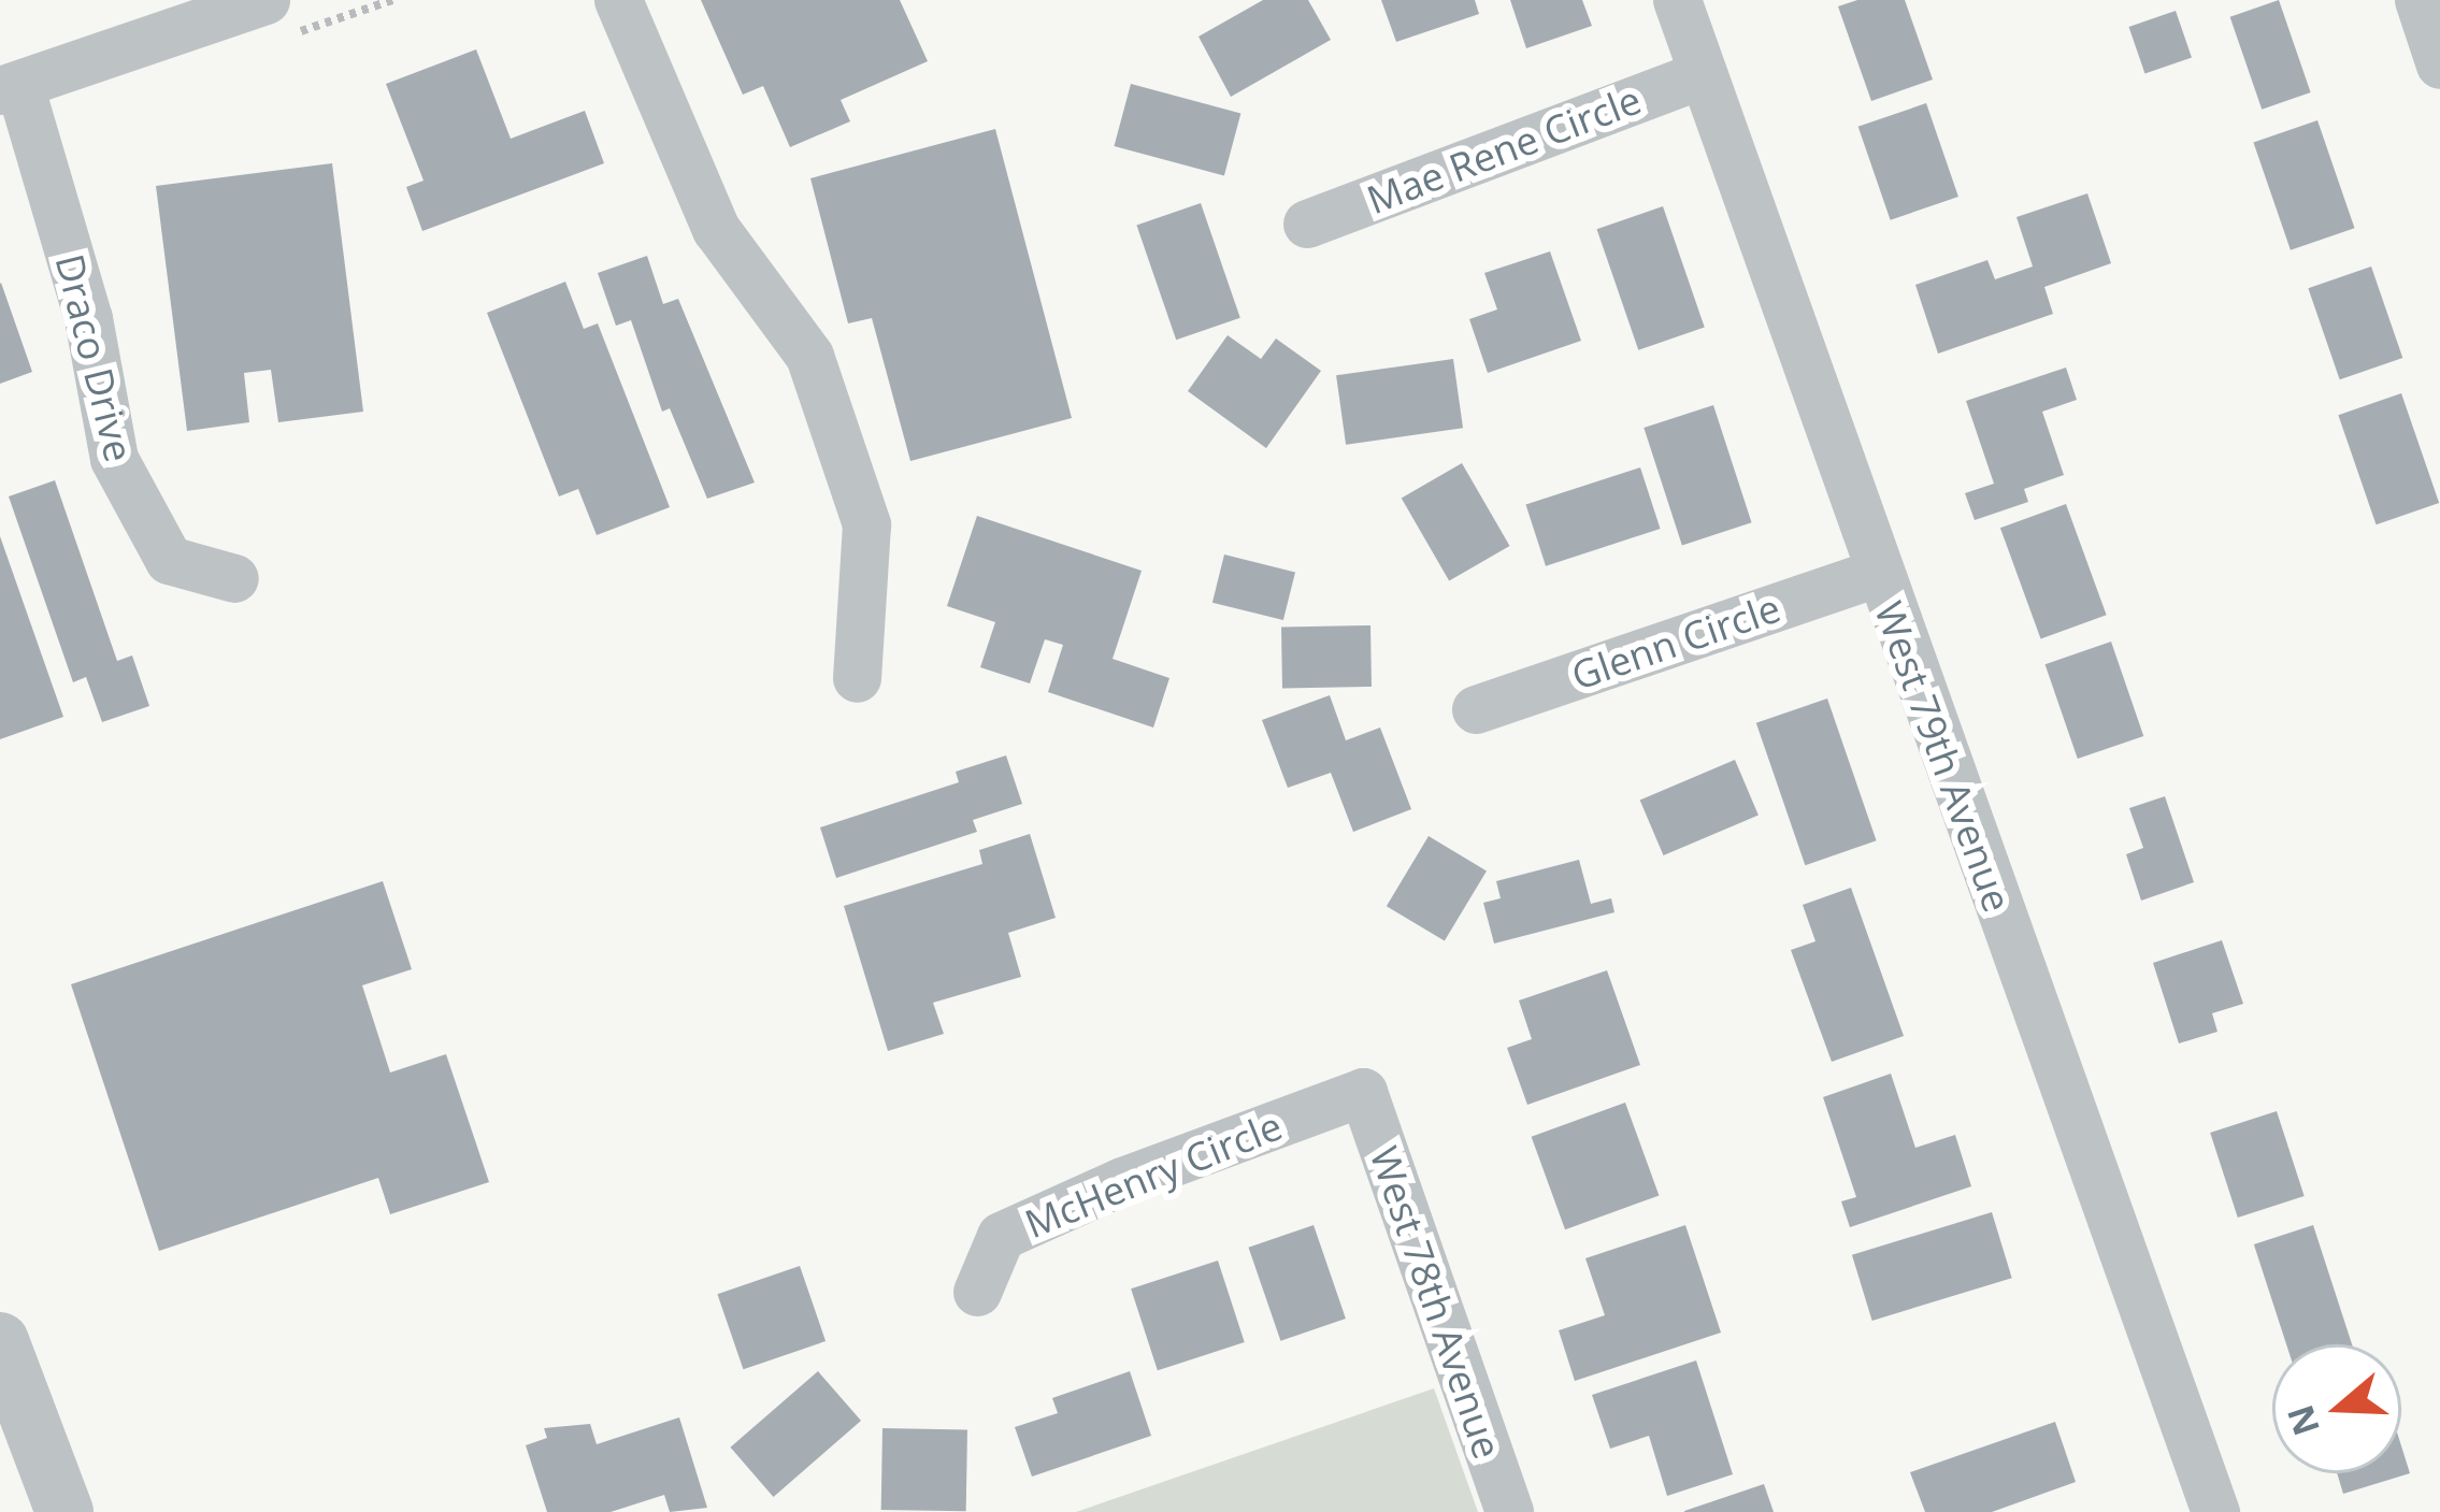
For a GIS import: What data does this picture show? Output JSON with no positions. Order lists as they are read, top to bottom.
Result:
{
  "streets": {
    "street": [
      "Mae Rene Circle",
      "Draco Drive",
      "Glenn Circle",
      "West 79th Avenue",
      "McHenry Circle",
      "West 78th Avenue"
    ]
  },
  "crossings": [
    ["Mae Rene Circle", "West 79th Avenue"],
    ["Glenn Circle", "West 79th Avenue"],
    ["McHenry Circle", "West 78th Avenue"]
  ],
  "north": "left"
}
